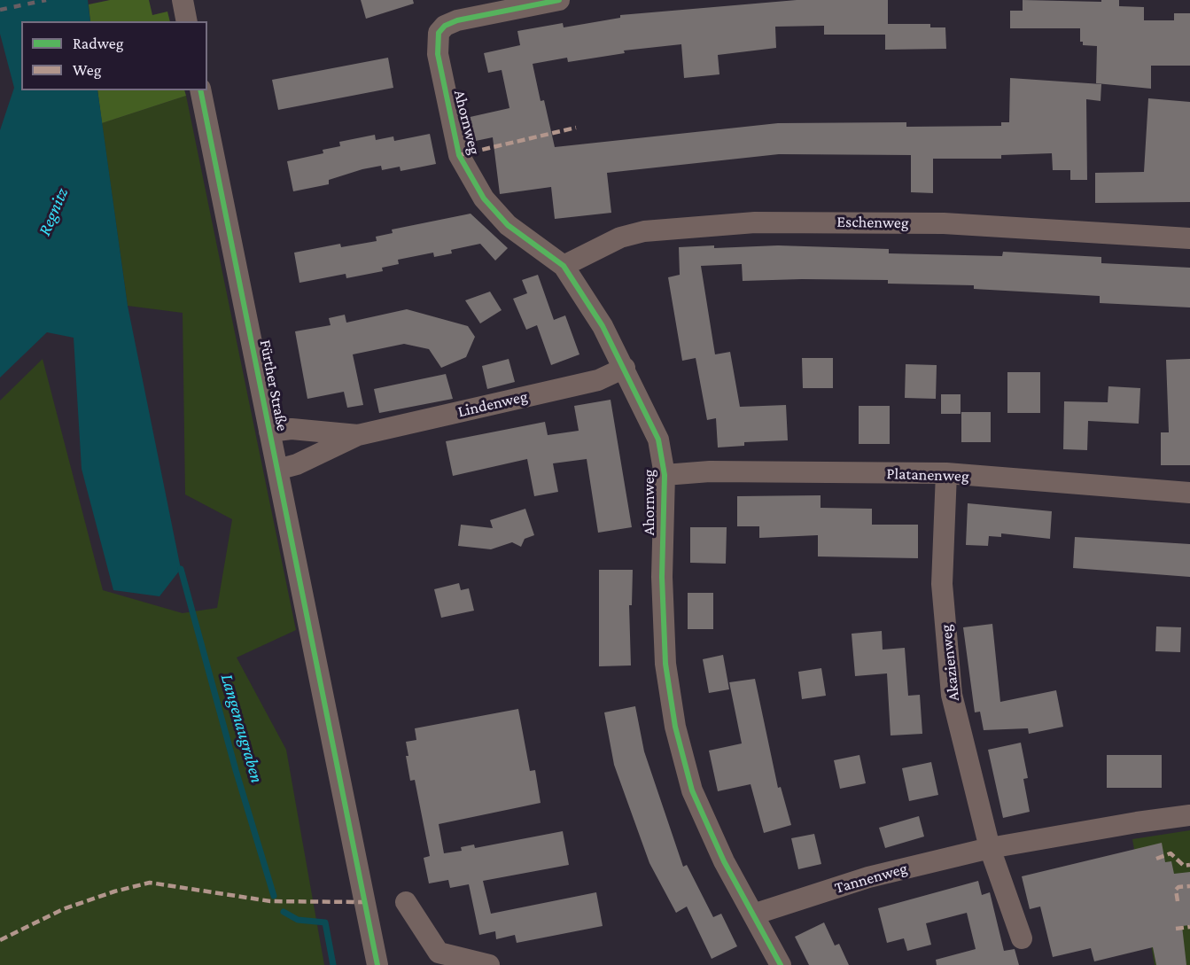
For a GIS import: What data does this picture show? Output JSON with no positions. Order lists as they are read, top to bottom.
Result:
{
  "streets": {
    "street": [
      "Ahornweg",
      "Eschenweg",
      "Fürther Straße",
      "Lindenweg",
      "Platanenweg",
      "Akazienweg",
      "Tannenweg"
    ]
  },
  "crossings": [
    ["Ahornweg", "Eschenweg"],
    ["Ahornweg", "Lindenweg"],
    ["Ahornweg", "Platanenweg"],
    ["Ahornweg", "Tannenweg"],
    ["Fürther Straße", "Lindenweg"],
    ["Platanenweg", "Akazienweg"],
    ["Akazienweg", "Tannenweg"]
  ],
  "water": ["Regnitz", "Langenaugraben"],
  "legend": ["Radweg", "Weg"]
}
